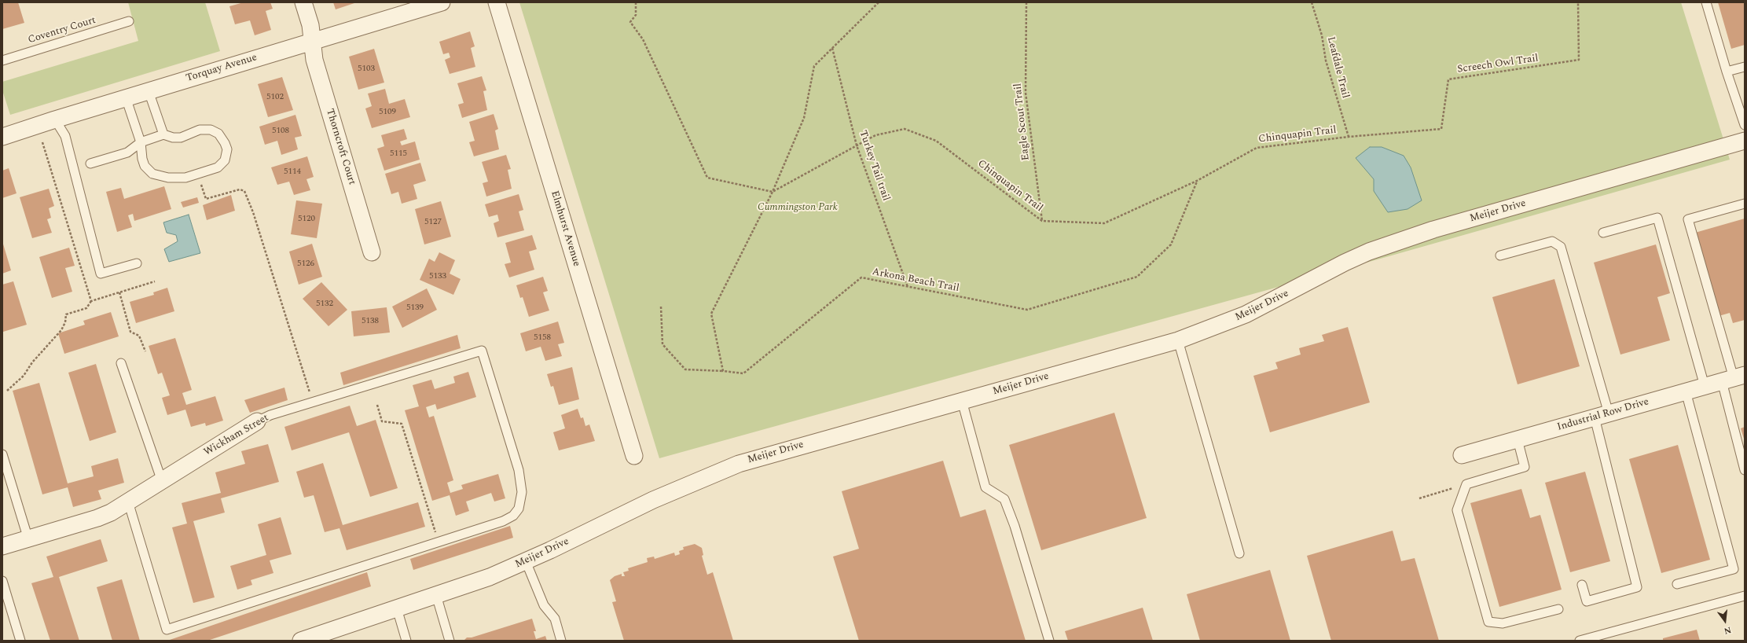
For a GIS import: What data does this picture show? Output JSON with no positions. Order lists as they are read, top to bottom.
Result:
{
  "streets": {
    "street": [
      "Torquay Avenue",
      "Thorncroft Court",
      "Meijer Drive",
      "Elmhurst Avenue",
      "Industrial Row Drive",
      "Wickham Street"
    ],
    "lane": ["Coventry Court"],
    "path": [
      "Screech Owl Trail",
      "Leafdale Trail",
      "Eagle Scout Trail",
      "Chinquapin Trail",
      "Turkey Tail trail",
      "Arkona Beach Trail"
    ]
  },
  "crossings": [
    ["Screech Owl Trail", "Leafdale Trail"],
    ["Screech Owl Trail", "Chinquapin Trail"],
    ["Leafdale Trail", "Chinquapin Trail"],
    ["Torquay Avenue", "Thorncroft Court"],
    ["Eagle Scout Trail", "Chinquapin Trail"],
    ["Chinquapin Trail", "Turkey Tail trail"],
    ["Chinquapin Trail", "Arkona Beach Trail"],
    ["Turkey Tail trail", "Arkona Beach Trail"]
  ],
  "parks": ["Cummingston Park"],
  "house_numbers": [
    "5103",
    "5102",
    "5109",
    "5108",
    "5115",
    "5114",
    "5120",
    "5127",
    "5126",
    "5133",
    "5132",
    "5139",
    "5138",
    "5158"
  ],
  "north": "bottom"
}
